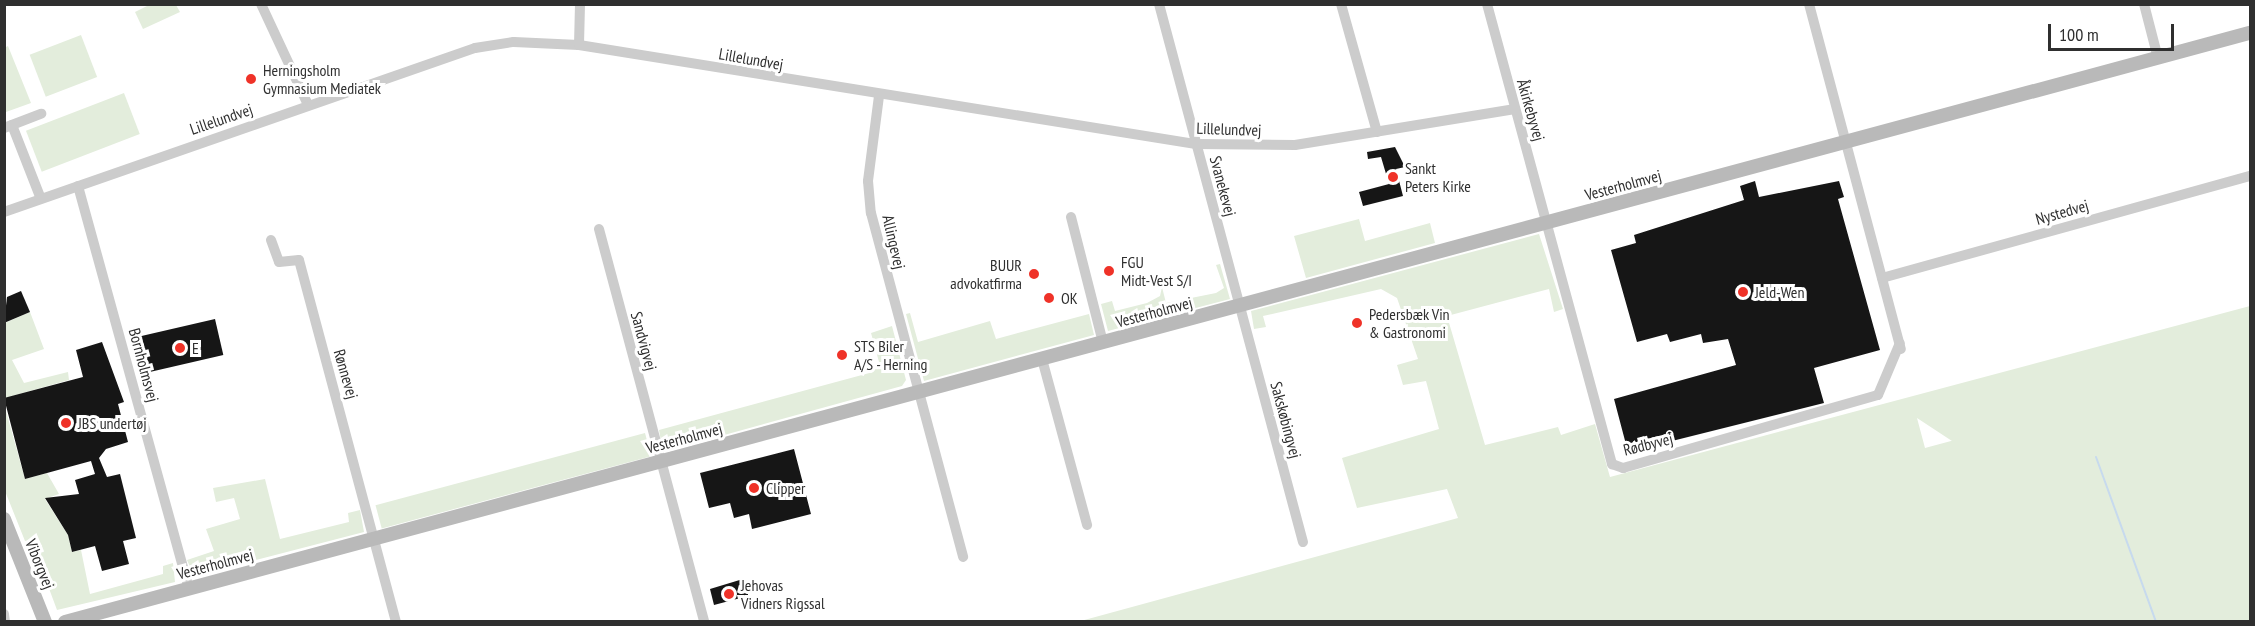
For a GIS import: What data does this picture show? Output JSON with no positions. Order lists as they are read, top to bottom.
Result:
{
  "streets": {
    "street": [
      "Lillelundvej",
      "Åkirkebyvej",
      "Vesterholmvej",
      "Svanekevej",
      "Nystedvej",
      "Allingevej",
      "Sandvigvej",
      "Bornholmsvej",
      "Rønnevej",
      "Sakskøbingvej",
      "Rødbyvej",
      "Viborgvej"
    ]
  },
  "crossings": [
    ["Lillelundvej", "Åkirkebyvej"],
    ["Lillelundvej", "Svanekevej"],
    ["Lillelundvej", "Allingevej"],
    ["Lillelundvej", "Bornholmsvej"],
    ["Åkirkebyvej", "Vesterholmvej"],
    ["Åkirkebyvej", "Rødbyvej"],
    ["Vesterholmvej", "Svanekevej"],
    ["Vesterholmvej", "Allingevej"],
    ["Vesterholmvej", "Sandvigvej"],
    ["Vesterholmvej", "Bornholmsvej"],
    ["Vesterholmvej", "Rønnevej"],
    ["Vesterholmvej", "Sakskøbingvej"],
    ["Vesterholmvej", "Rødbyvej"],
    ["Svanekevej", "Sakskøbingvej"],
    ["Nystedvej", "Rødbyvej"]
  ],
  "places": [
    "Herningsholm Gymnasium Mediatek",
    "Sankt Peters Kirke",
    "FGU Midt-Vest S/I",
    "BUUR advokatfirma",
    "Jeld-Wen",
    "OK",
    "Pedersbæk Vin & Gastronomi",
    "E",
    "STS Biler A/S - Herning",
    "JBS undertøj",
    "Clipper",
    "Jehovas Vidners Rigssal"
  ],
  "scale_bar": "100 m"
}
